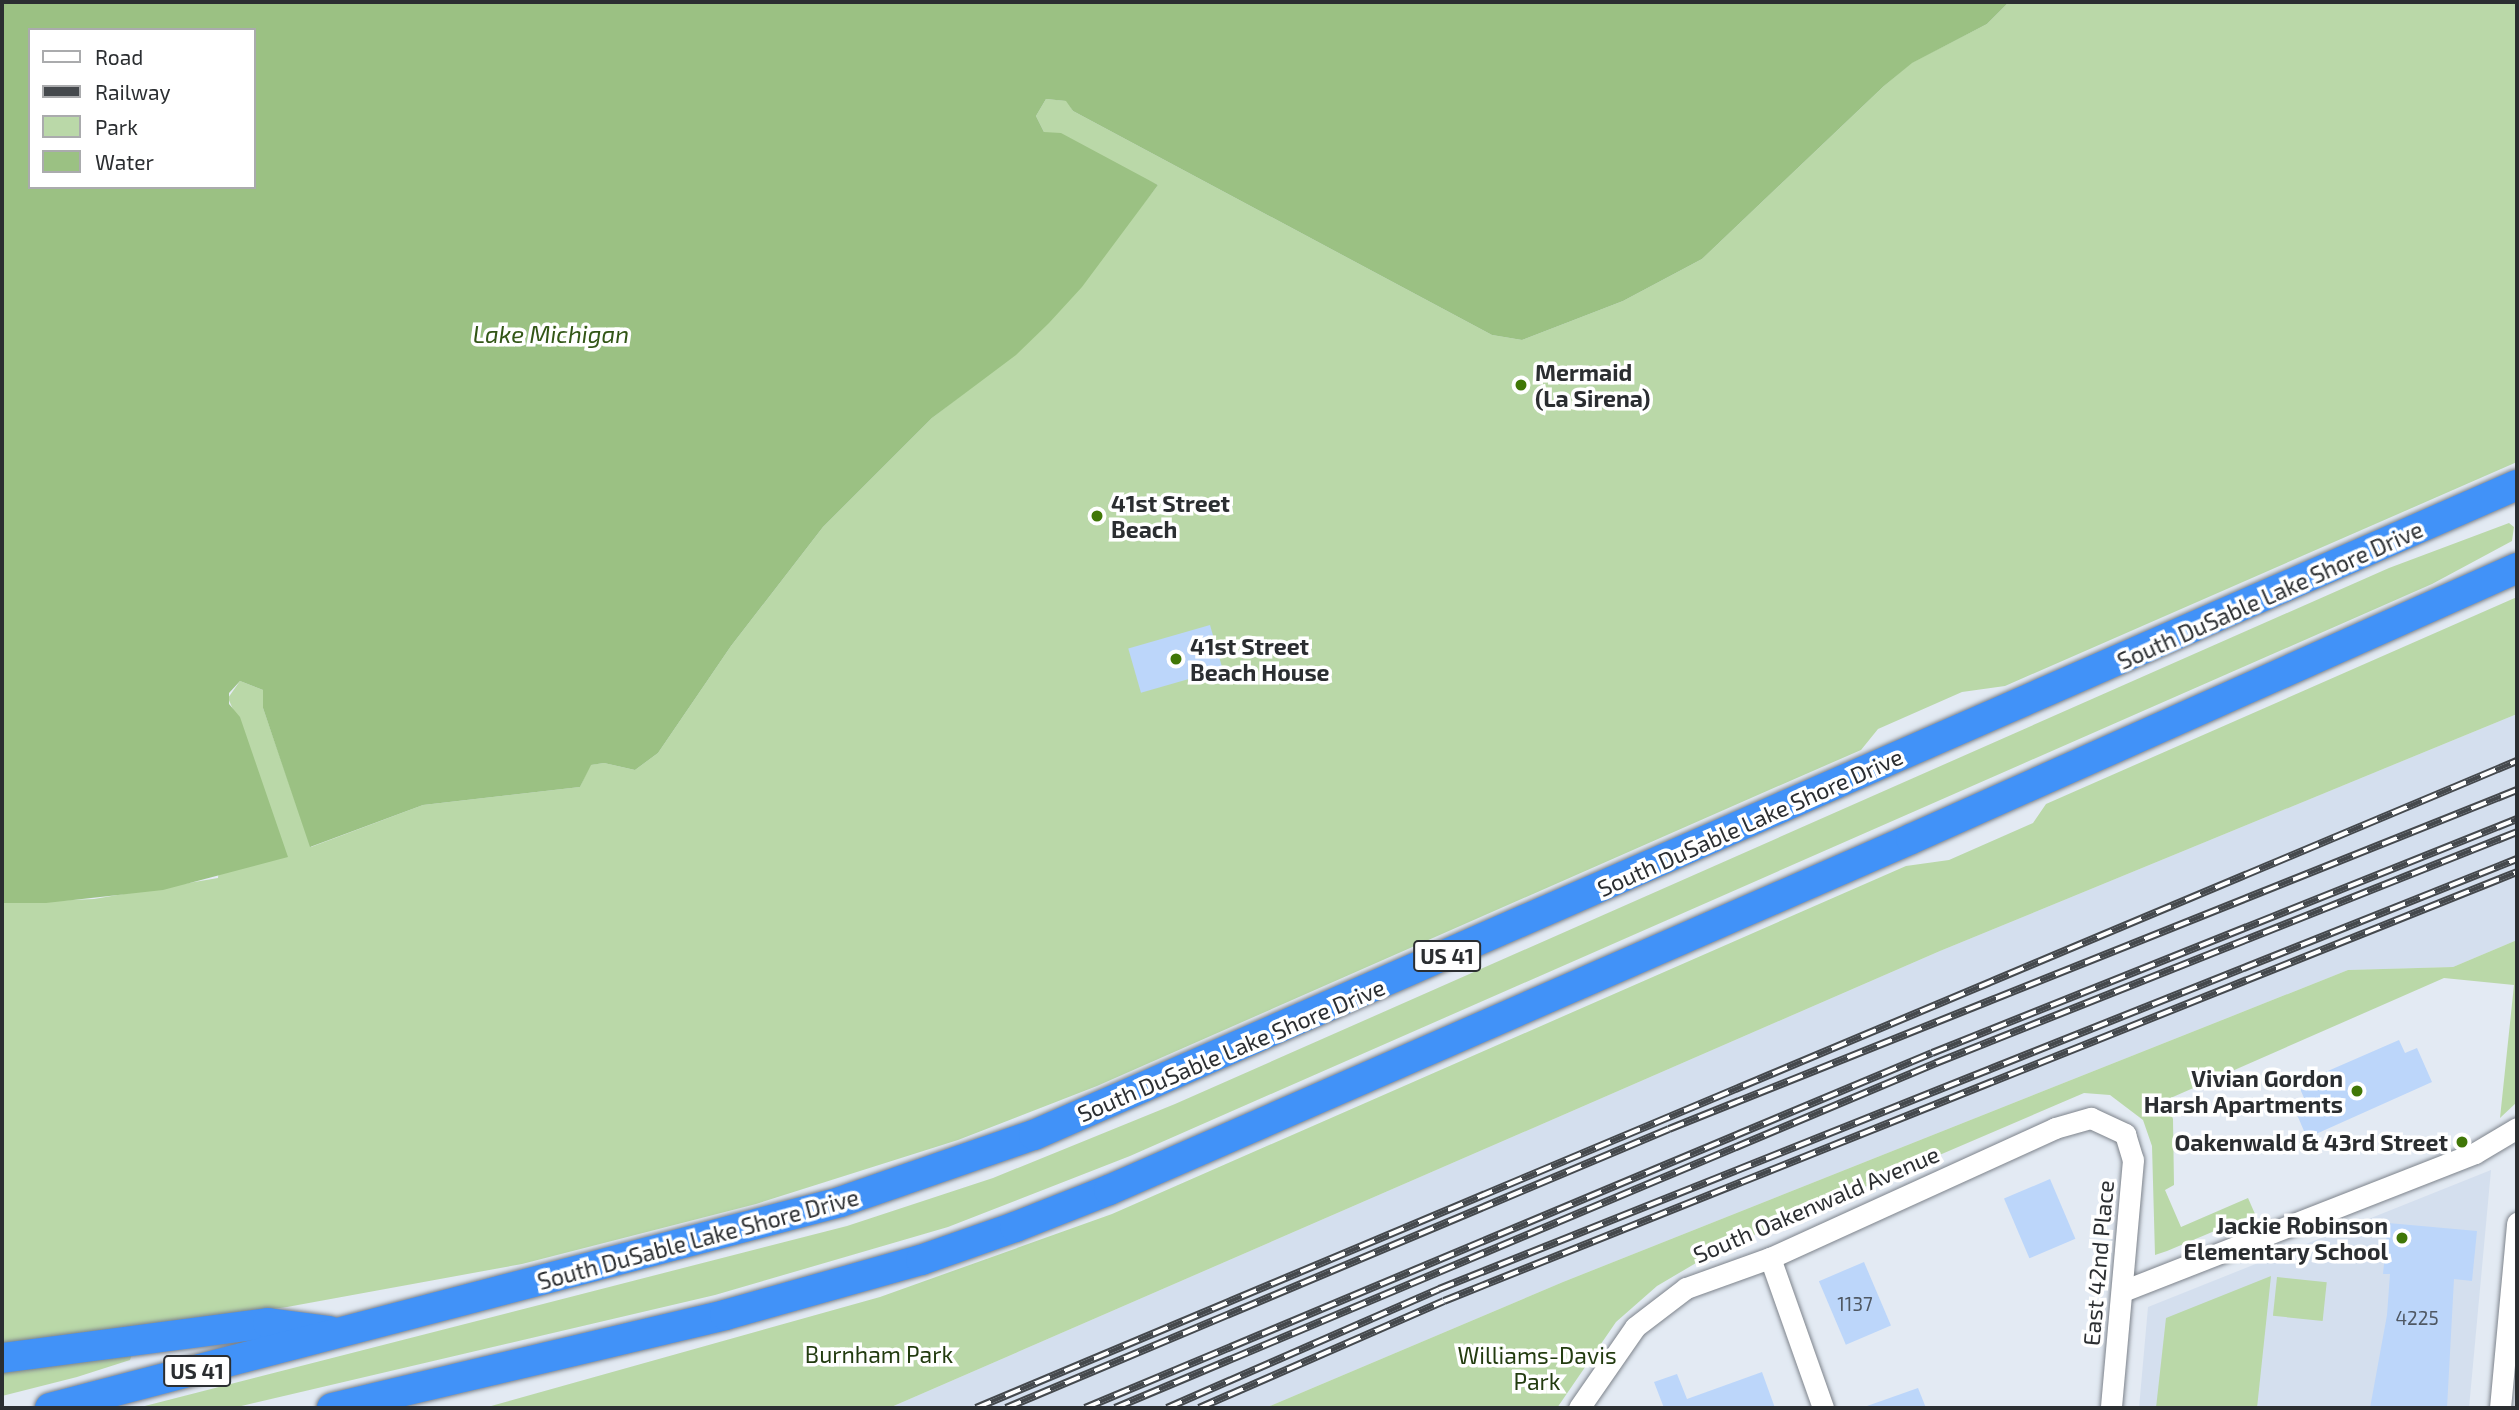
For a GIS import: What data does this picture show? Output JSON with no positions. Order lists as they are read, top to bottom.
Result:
{
  "streets": {
    "highway": ["South DuSable Lake Shore Drive", "US 41"],
    "street": ["South Oakenwald Avenue", "East 42nd Place"]
  },
  "crossings": [
    ["South Oakenwald Avenue", "East 42nd Place"]
  ],
  "water": ["Lake Michigan"],
  "parks": ["Burnham Park", "Williams-Davis Park"],
  "places": [
    "Mermaid (La Sirena)",
    "41st Street Beach",
    "41st Street Beach House",
    "Vivian Gordon Harsh Apartments",
    "Oakenwald & 43rd Street",
    "Jackie Robinson Elementary School"
  ],
  "house_numbers": ["1137", "4225"],
  "legend": [
    "Road",
    "Railway",
    "Park",
    "Water"
  ]
}
